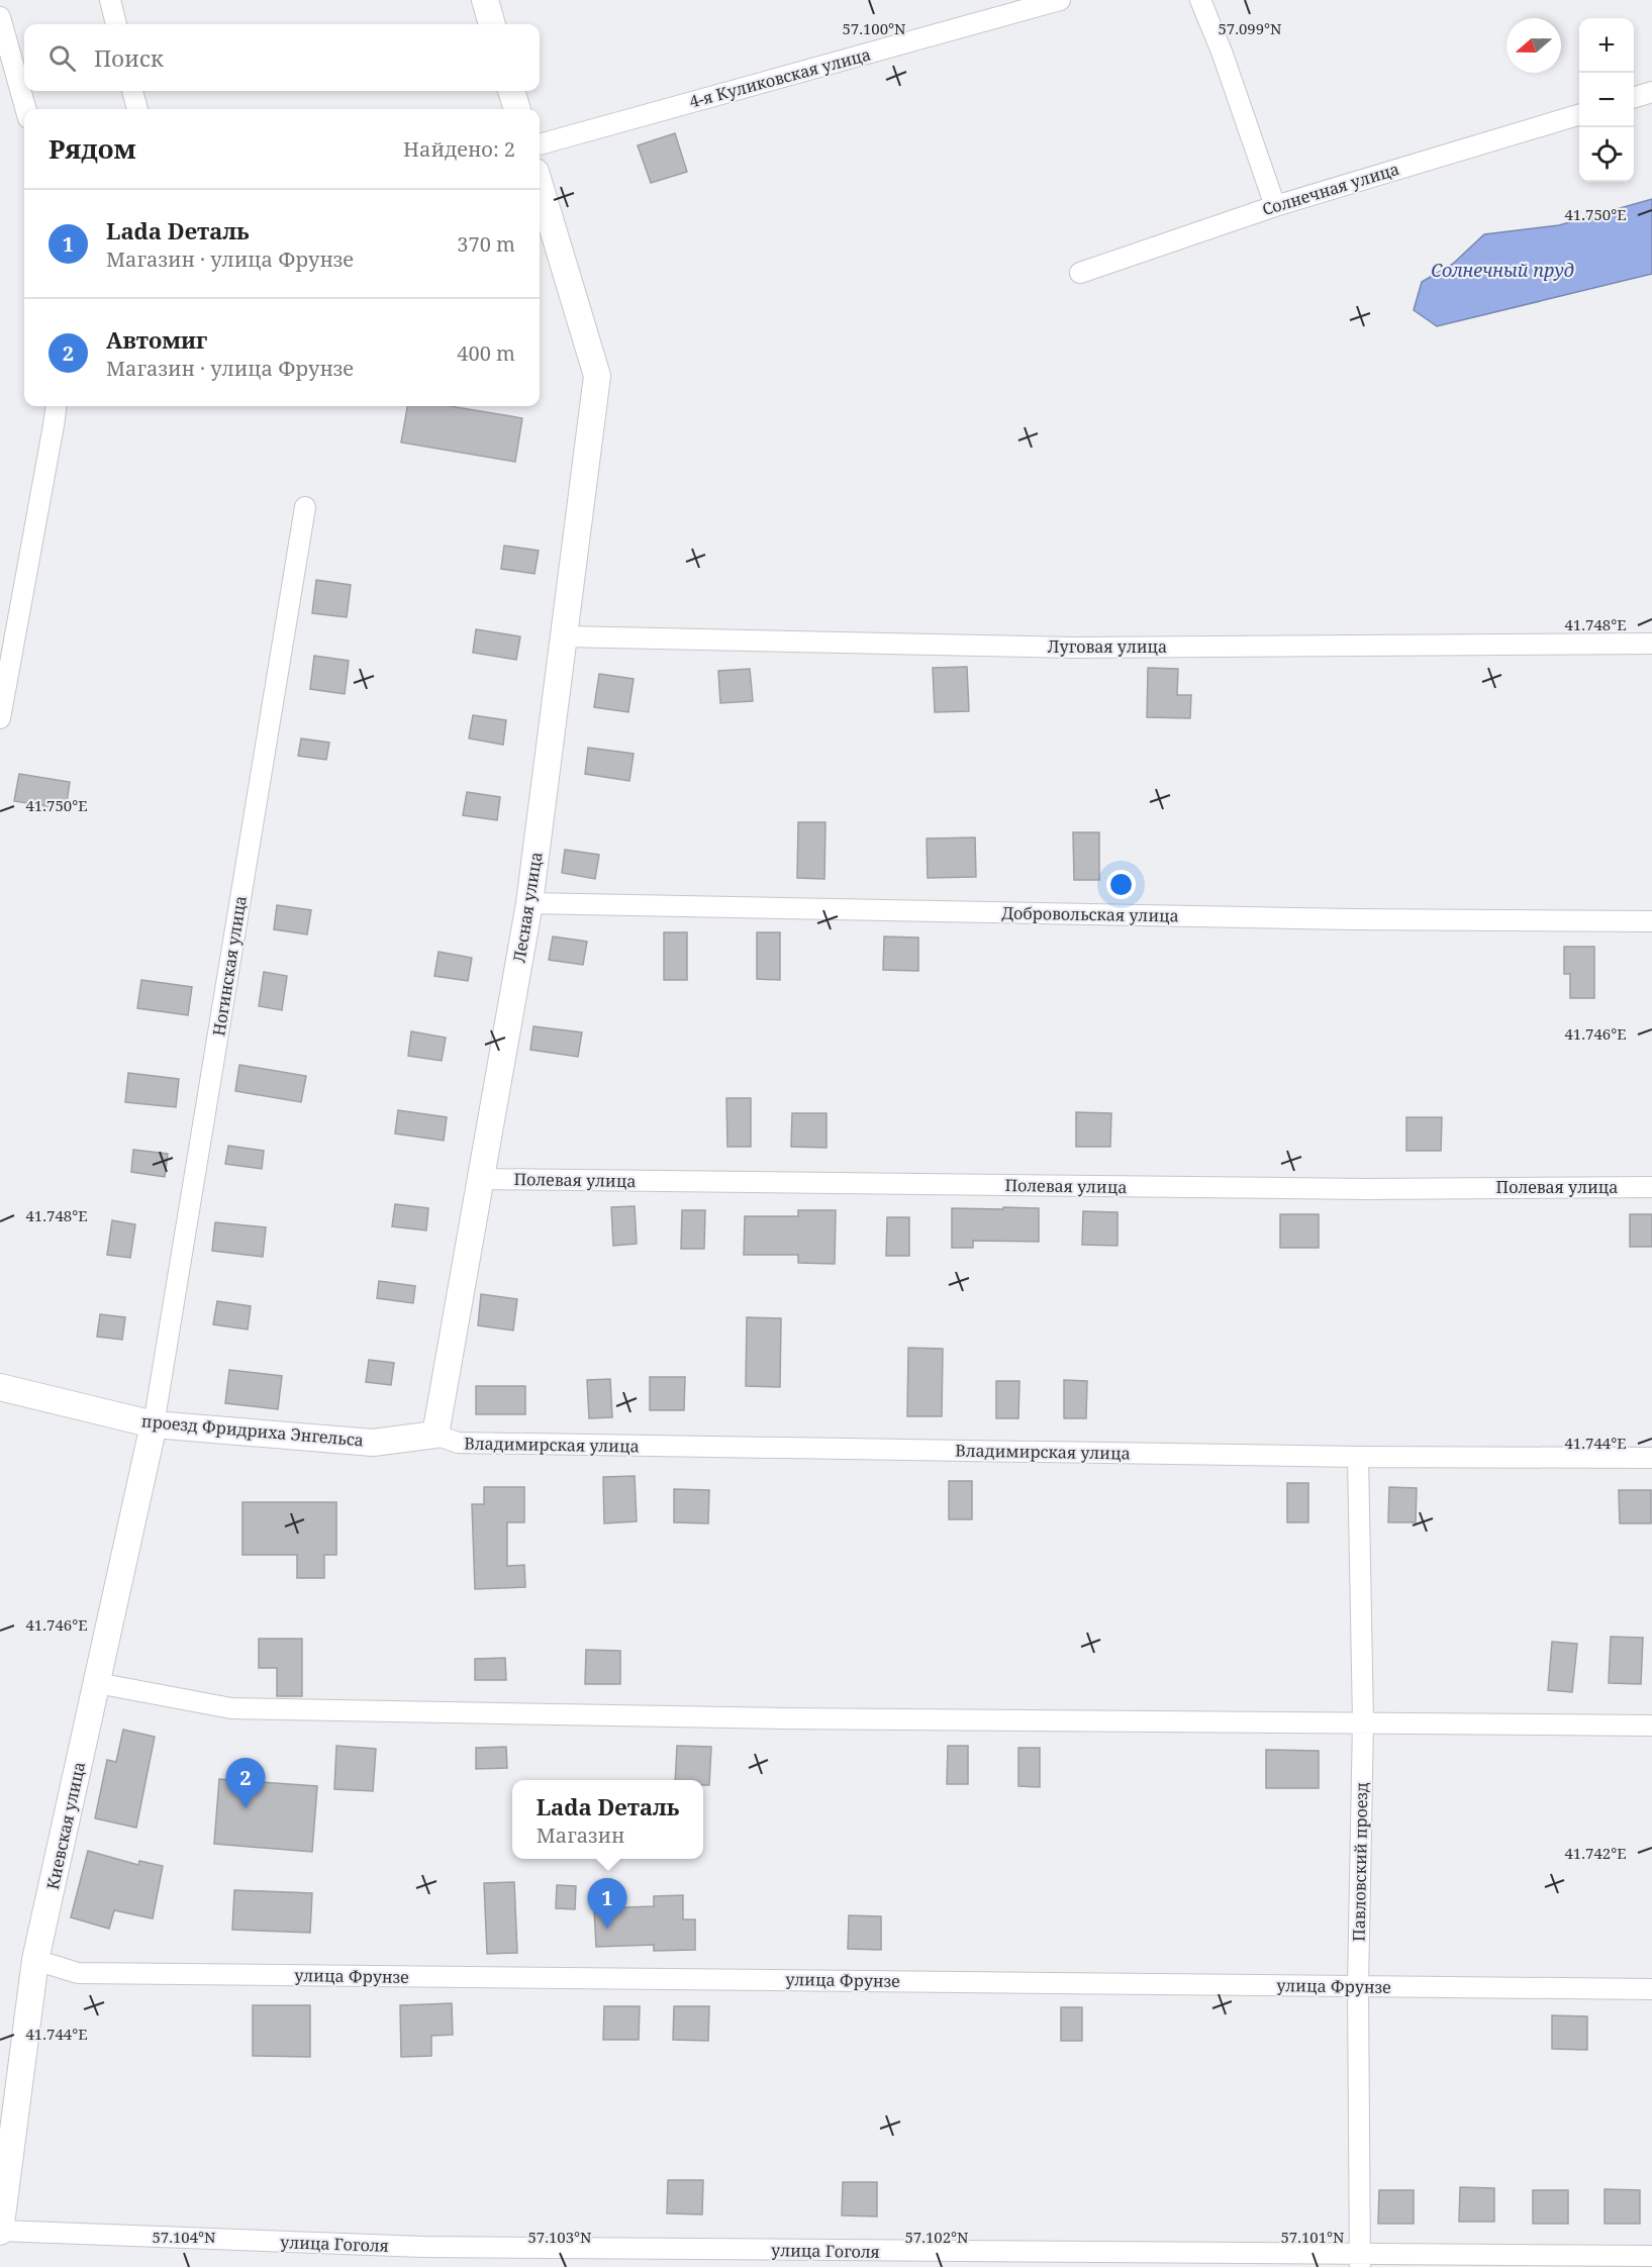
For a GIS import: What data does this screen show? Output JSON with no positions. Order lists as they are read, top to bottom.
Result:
{
  "streets": {
    "street": [
      "4-я Куликовская улица",
      "Солнечная улица",
      "Луговая улица",
      "Лесная улица",
      "Добровольская улица",
      "Ногинская улица",
      "Полевая улица",
      "проезд Фридриха Энгельса",
      "Владимирская улица",
      "Киевская улица",
      "Павловский проезд",
      "улица Фрунзе",
      "улица Гоголя"
    ]
  },
  "crossings": [
    ["Луговая улица", "Лесная улица"],
    ["Лесная улица", "Добровольская улица"],
    ["Лесная улица", "Полевая улица"],
    ["Лесная улица", "проезд Фридриха Энгельса"],
    ["Лесная улица", "Владимирская улица"],
    ["Ногинская улица", "проезд Фридриха Энгельса"],
    ["Ногинская улица", "Киевская улица"],
    ["проезд Фридриха Энгельса", "Владимирская улица"],
    ["проезд Фридриха Энгельса", "Киевская улица"],
    ["Владимирская улица", "Павловский проезд"],
    ["Киевская улица", "улица Фрунзе"],
    ["Киевская улица", "улица Гоголя"],
    ["Павловский проезд", "улица Фрунзе"],
    ["Павловский проезд", "улица Гоголя"]
  ],
  "water": ["Солнечный пруд"],
  "north": "left",
  "page": {
    "map_buttons": ["+", "−"],
    "search": "Поиск",
    "heading": ["Рядом", "Найдено: 2"],
    "list": [
      {
        "mark": "1",
        "name": "Lada Dеталь",
        "note": "Магазин · улица Фрунзе",
        "value": "370 m"
      },
      {
        "mark": "2",
        "name": "Автомиг",
        "note": "Магазин · улица Фрунзе",
        "value": "400 m"
      }
    ],
    "pins": ["2", "1"],
    "popup": ["Lada Dеталь", "Магазин"]
  },
  "coordinates": [
    "57.100°N",
    "57.099°N",
    "41.750°E",
    "41.748°E",
    "41.746°E",
    "41.744°E",
    "41.742°E",
    "57.104°N",
    "57.103°N",
    "57.102°N",
    "57.101°N"
  ]
}
